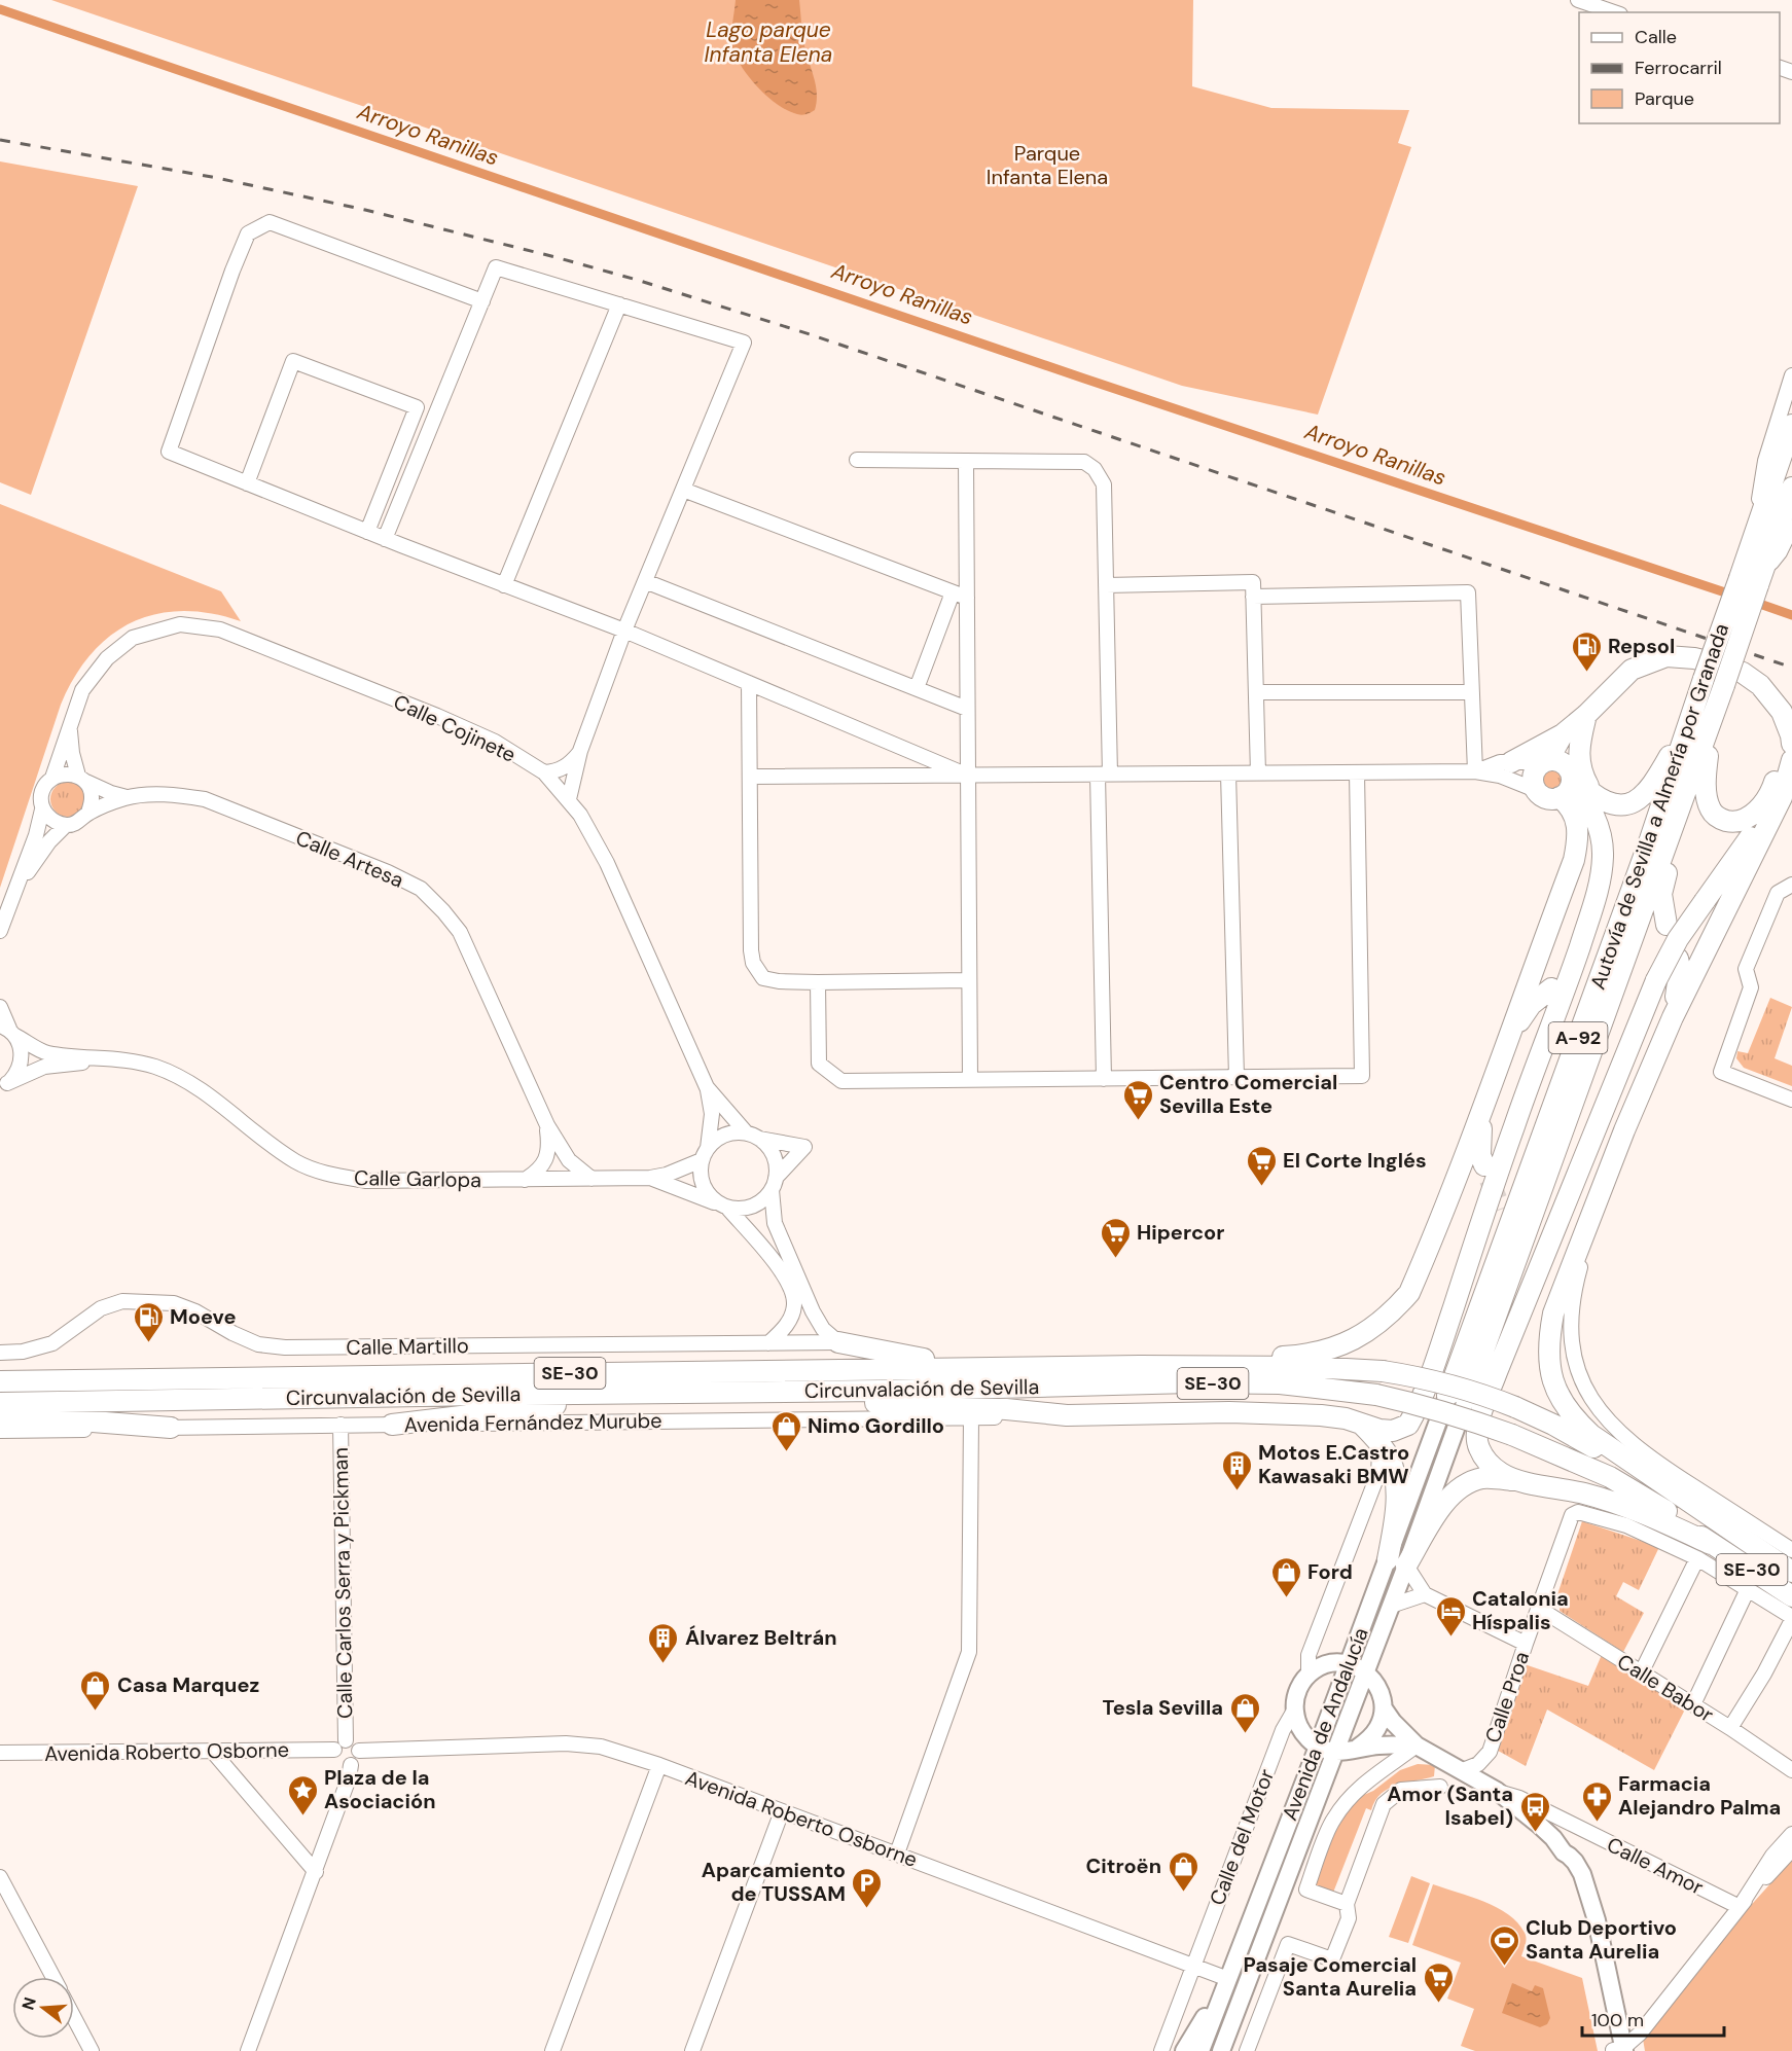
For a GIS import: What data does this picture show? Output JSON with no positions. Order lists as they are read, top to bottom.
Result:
{
  "streets": {
    "highway": [
      "Autovía de Sevilla a Almería por Granada",
      "A-92",
      "SE-30",
      "Circunvalación de Sevilla"
    ],
    "main road": ["Avenida de Andalucía", "Calle Amor"],
    "street": [
      "Calle Cojinete",
      "Calle Artesa",
      "Calle Garlopa",
      "Calle Martillo",
      "Avenida Fernández Murube",
      "Calle Carlos Serra y Pickman",
      "Calle Babor",
      "Calle Proa",
      "Avenida Roberto Osborne",
      "Calle del Motor"
    ]
  },
  "crossings": [
    ["Calle Cojinete", "Calle Artesa"],
    ["Calle Cojinete", "Calle Garlopa"],
    ["Autovía de Sevilla a Almería por Granada", "Avenida de Andalucía"],
    ["Calle Artesa", "Calle Garlopa"],
    ["Circunvalación de Sevilla", "Calle Proa"],
    ["Avenida Fernández Murube", "Calle Carlos Serra y Pickman"],
    ["Calle Carlos Serra y Pickman", "Avenida Roberto Osborne"],
    ["Calle Babor", "Calle Proa"],
    ["Calle Proa", "Avenida de Andalucía"],
    ["Calle Proa", "Calle Amor"],
    ["Avenida de Andalucía", "Avenida Roberto Osborne"],
    ["Avenida de Andalucía", "Calle Amor"],
    ["Avenida Roberto Osborne", "Calle del Motor"]
  ],
  "water": ["Lago parque Infanta Elena", "Arroyo Ranillas"],
  "parks": ["Parque Infanta Elena"],
  "places": {
    "fuel station": ["Repsol", "Moeve"],
    "supermarket": [
      "Centro Comercial Sevilla Este",
      "El Corte Inglés",
      "Hipercor",
      "Pasaje Comercial Santa Aurelia"
    ],
    "shop": [
      "Nimo Gordillo",
      "Ford",
      "Casa Marquez",
      "Tesla Sevilla",
      "Citroën"
    ],
    "building": ["Motos E.Castro Kawasaki BMW", "Álvarez Beltrán"],
    "hotel": ["Catalonia Híspalis"],
    "place": ["Plaza de la Asociación"],
    "pharmacy": ["Farmacia Alejandro Palma"],
    "bus stop": ["Amor (Santa Isabel)"],
    "parking": ["Aparcamiento de TUSSAM"],
    "sports": ["Club Deportivo Santa Aurelia"]
  },
  "legend": ["Calle", "Ferrocarril", "Parque"],
  "scale_bar": "100 m",
  "north": "left"
}
